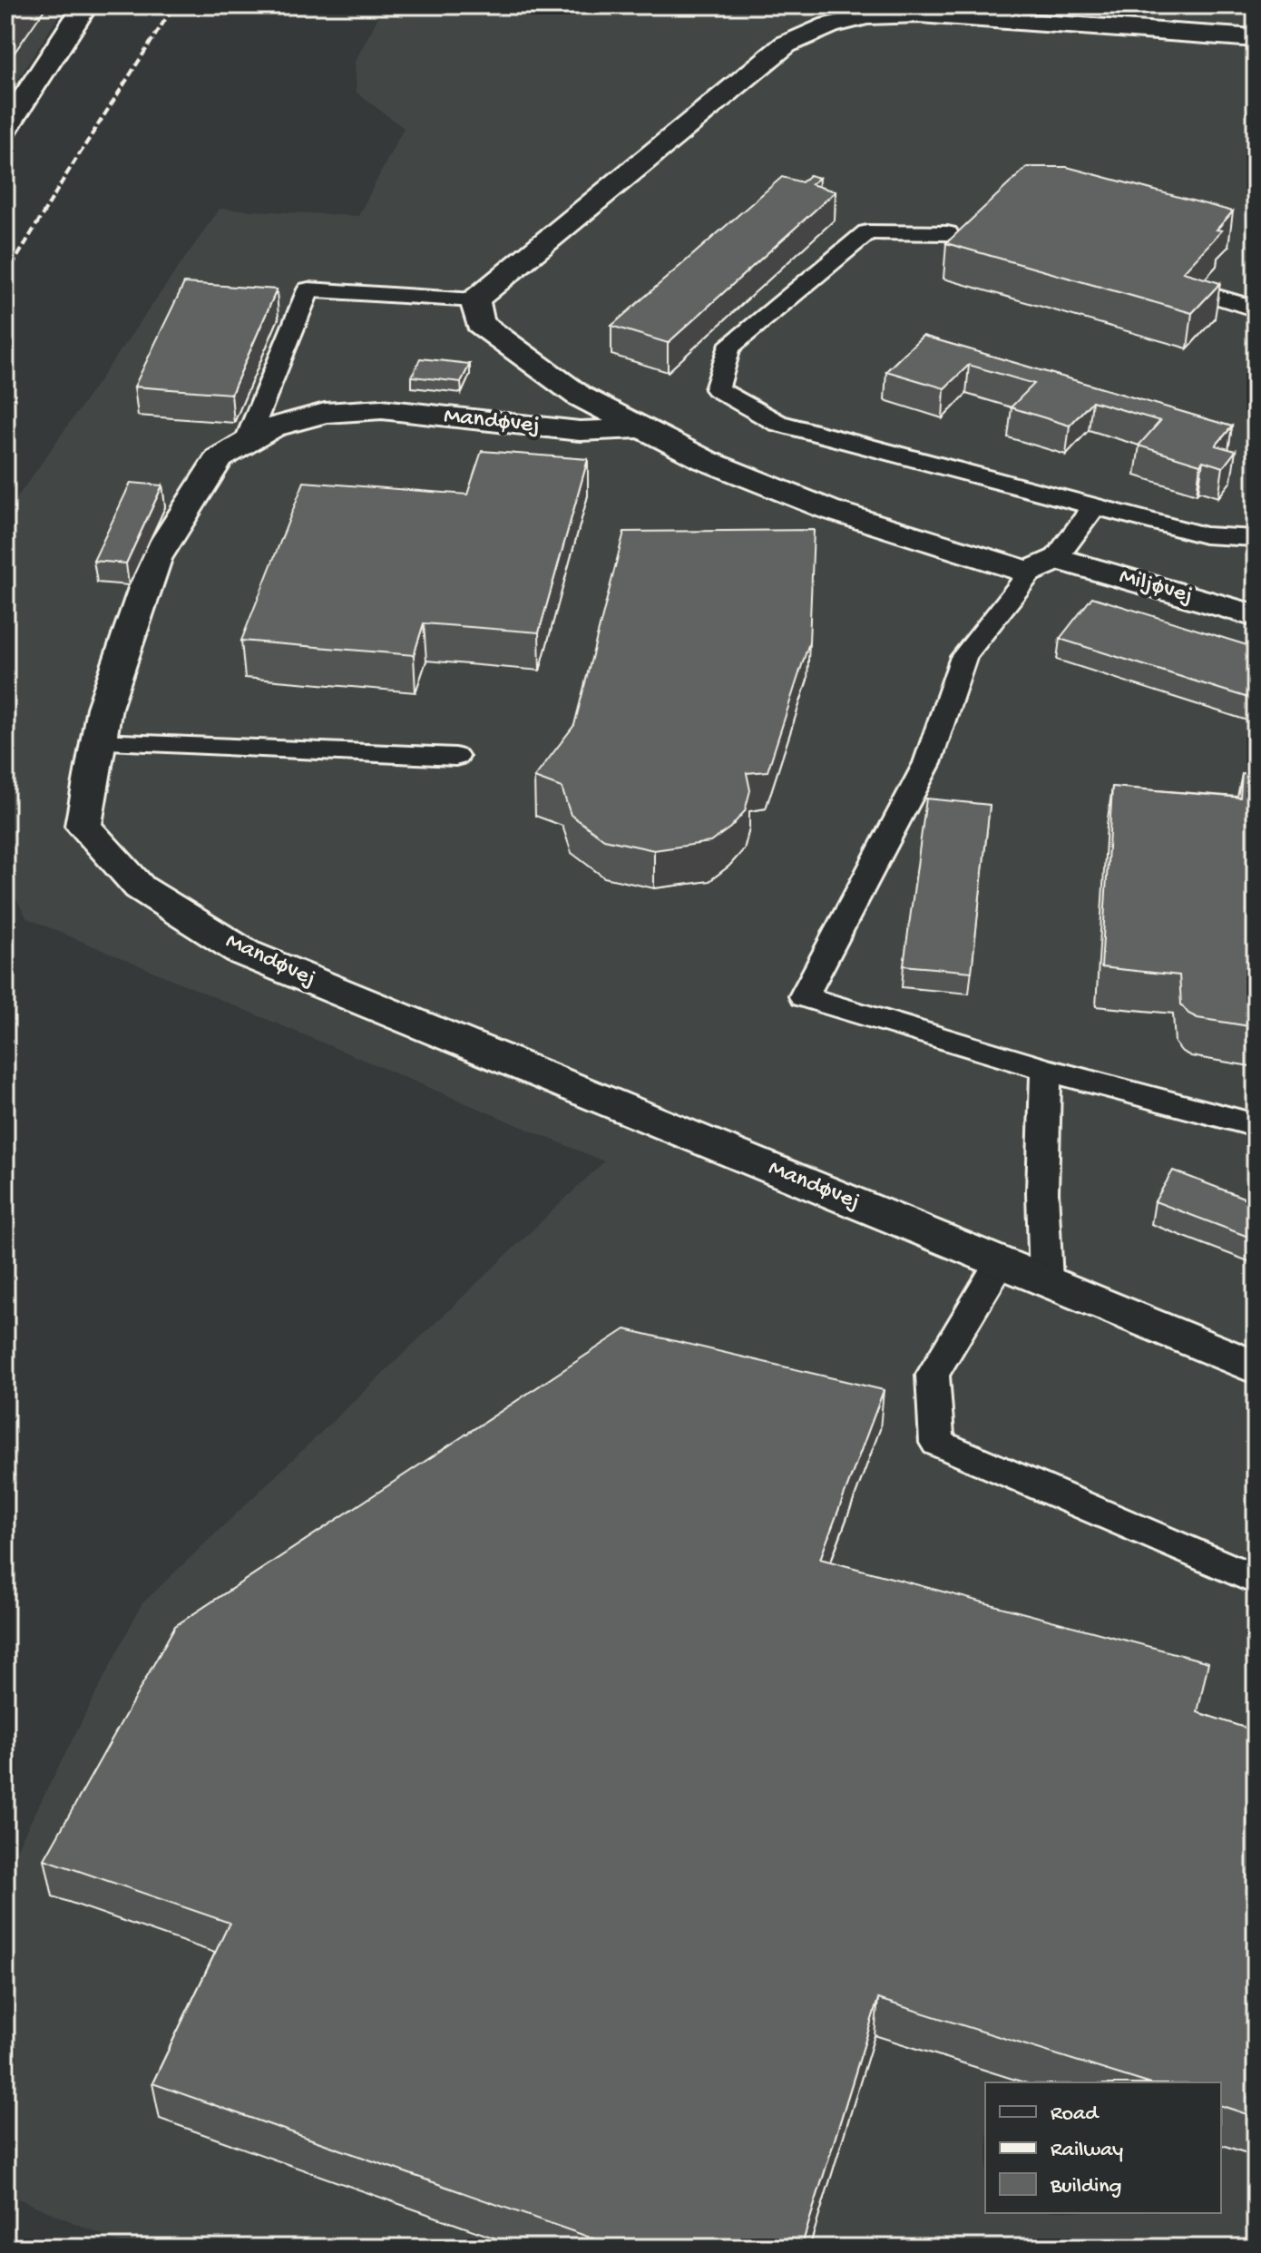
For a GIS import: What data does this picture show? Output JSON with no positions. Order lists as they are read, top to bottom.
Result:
{
  "streets": {
    "street": ["Mandøvej", "Miljøvej"]
  },
  "crossings": [
    ["Mandøvej", "Miljøvej"]
  ],
  "legend": ["Road", "Railway", "Building"]
}
